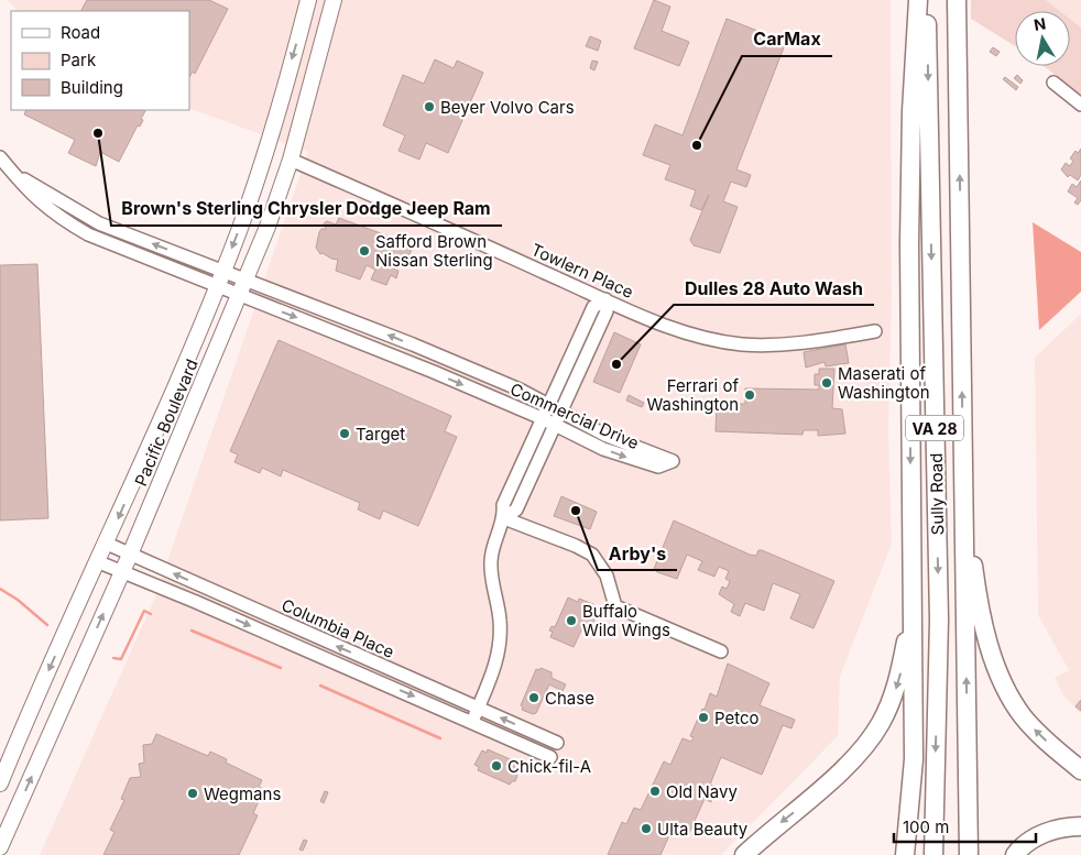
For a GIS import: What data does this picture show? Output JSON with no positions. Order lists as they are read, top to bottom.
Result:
{
  "streets": {
    "highway": ["VA 28", "Sully Road"],
    "main road": ["Pacific Boulevard"],
    "street": ["Towlern Place", "Commercial Drive", "Columbia Place"]
  },
  "crossings": [
    ["Towlern Place", "Pacific Boulevard"],
    ["Commercial Drive", "Pacific Boulevard"],
    ["Pacific Boulevard", "Columbia Place"]
  ],
  "places": [
    "Beyer Volvo Cars",
    "Brown's Sterling Chrysler Dodge Jeep Ram",
    "CarMax",
    "Safford Brown Nissan Sterling",
    "Dulles 28 Auto Wash",
    "Maserati of Washington",
    "Ferrari of Washington",
    "Target",
    "Arby's",
    "Buffalo Wild Wings",
    "Chase",
    "Petco",
    "Chick-fil-A",
    "Old Navy",
    "Wegmans",
    "Ulta Beauty"
  ],
  "legend": ["Road", "Park", "Building"],
  "scale_bar": "100 m",
  "north": "top"
}
